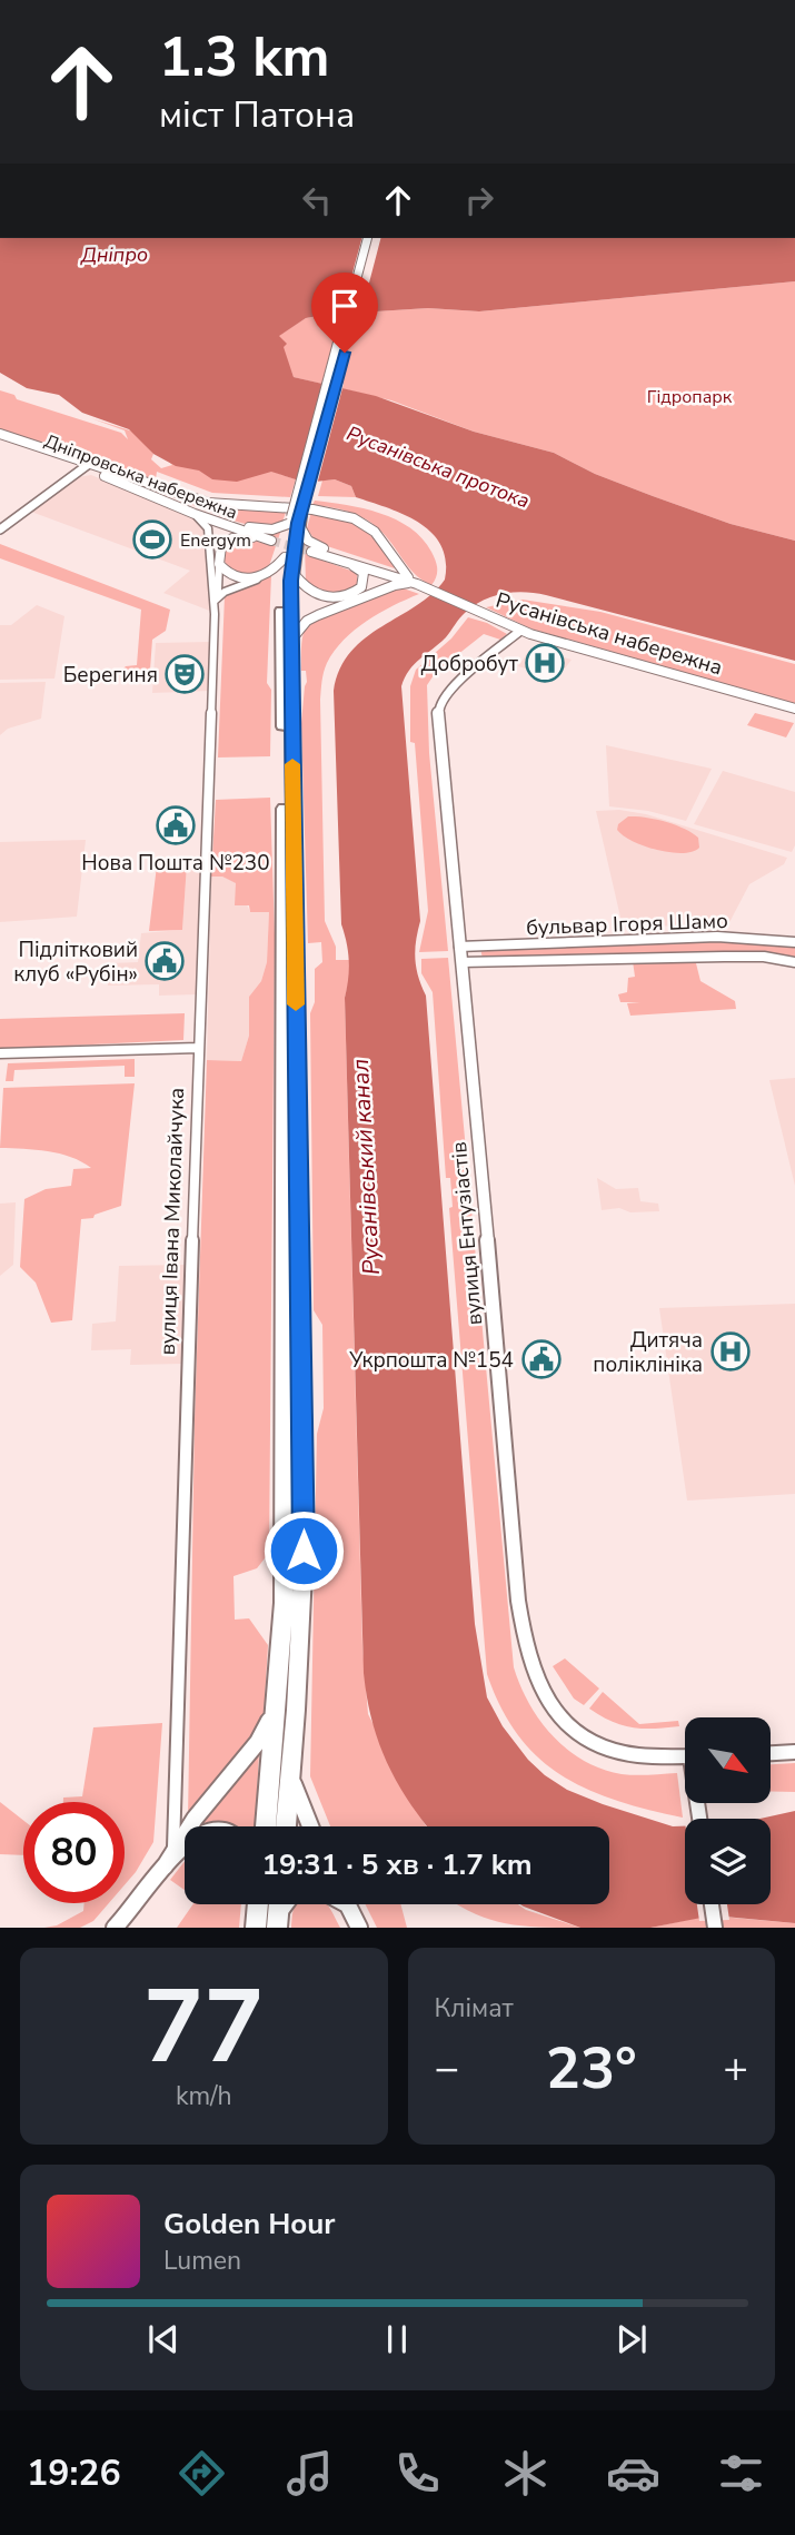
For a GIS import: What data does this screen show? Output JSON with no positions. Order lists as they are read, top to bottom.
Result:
{
  "streets": {
    "main road": ["Дніпровська набережна", "Русанівська набережна", "вулиця Івана Миколайчука"],
    "street": ["бульвар Ігоря Шамо", "вулиця Ентузіастів"]
  },
  "crossings": [
    ["Дніпровська набережна", "Русанівська набережна"],
    ["Дніпровська набережна", "вулиця Івана Миколайчука"],
    ["Русанівська набережна", "вулиця Ентузіастів"],
    ["бульвар Ігоря Шамо", "вулиця Ентузіастів"]
  ],
  "water": ["Дніпро", "Русанівська протока", "Русанівський канал"],
  "parks": ["Гідропарк"],
  "places": {
    "sports": ["Energym"],
    "hospital": ["Добробут", "Дитяча поліклініка"],
    "theatre": ["Берегиня"],
    "public building": ["Нова Пошта №230", "Підлітковий клуб «Рубін»", "Укрпошта №154"]
  },
  "north": "bottom right",
  "page": {
    "turn": ["1.3 km", "міст Патона"],
    "limit": "80",
    "trip": "19:31 · 5 хв · 1.7 km",
    "tile": [
      ["77", "km/h"],
      "Клімат"
    ],
    "heat": ["−", "23°", "+"],
    "song": ["Golden Hour", "Lumen"],
    "tabs": "19:26"
  }
}
